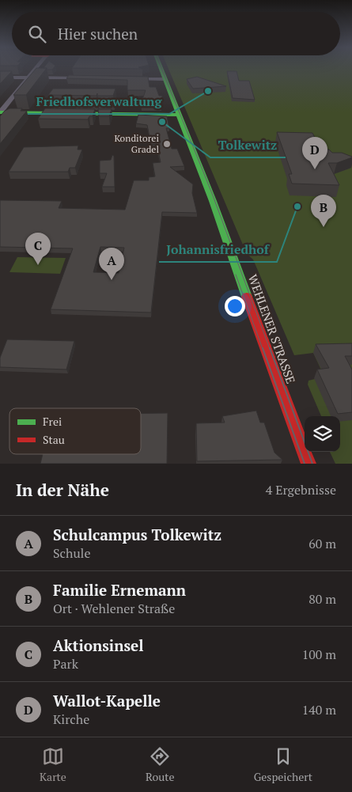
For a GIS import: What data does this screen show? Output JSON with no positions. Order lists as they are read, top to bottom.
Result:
{
  "streets": {
    "main road": ["WEHLENER STRASSE"]
  },
  "places": [
    "Friedhofsverwaltung",
    "Tolkewitz",
    "Konditorei Gradel",
    "Johannisfriedhof"
  ],
  "legend": ["Frei", "Stau"],
  "page": {
    "search": "Hier suchen",
    "pins": [
      "D",
      "B",
      "C",
      "A"
    ],
    "heading": ["In der Nähe", "4 Ergebnisse"],
    "list": [
      {
        "mark": "A",
        "name": "Schulcampus Tolkewitz",
        "note": "Schule",
        "value": "60 m"
      },
      {
        "mark": "B",
        "name": "Familie Ernemann",
        "note": "Ort · Wehlener Straße",
        "value": "80 m"
      },
      {
        "mark": "C",
        "name": "Aktionsinsel",
        "note": "Park",
        "value": "100 m"
      },
      {
        "mark": "D",
        "name": "Wallot-Kapelle",
        "note": "Kirche",
        "value": "140 m"
      }
    ],
    "nav": ["Karte", "Route", "Gespeichert"]
  }
}
